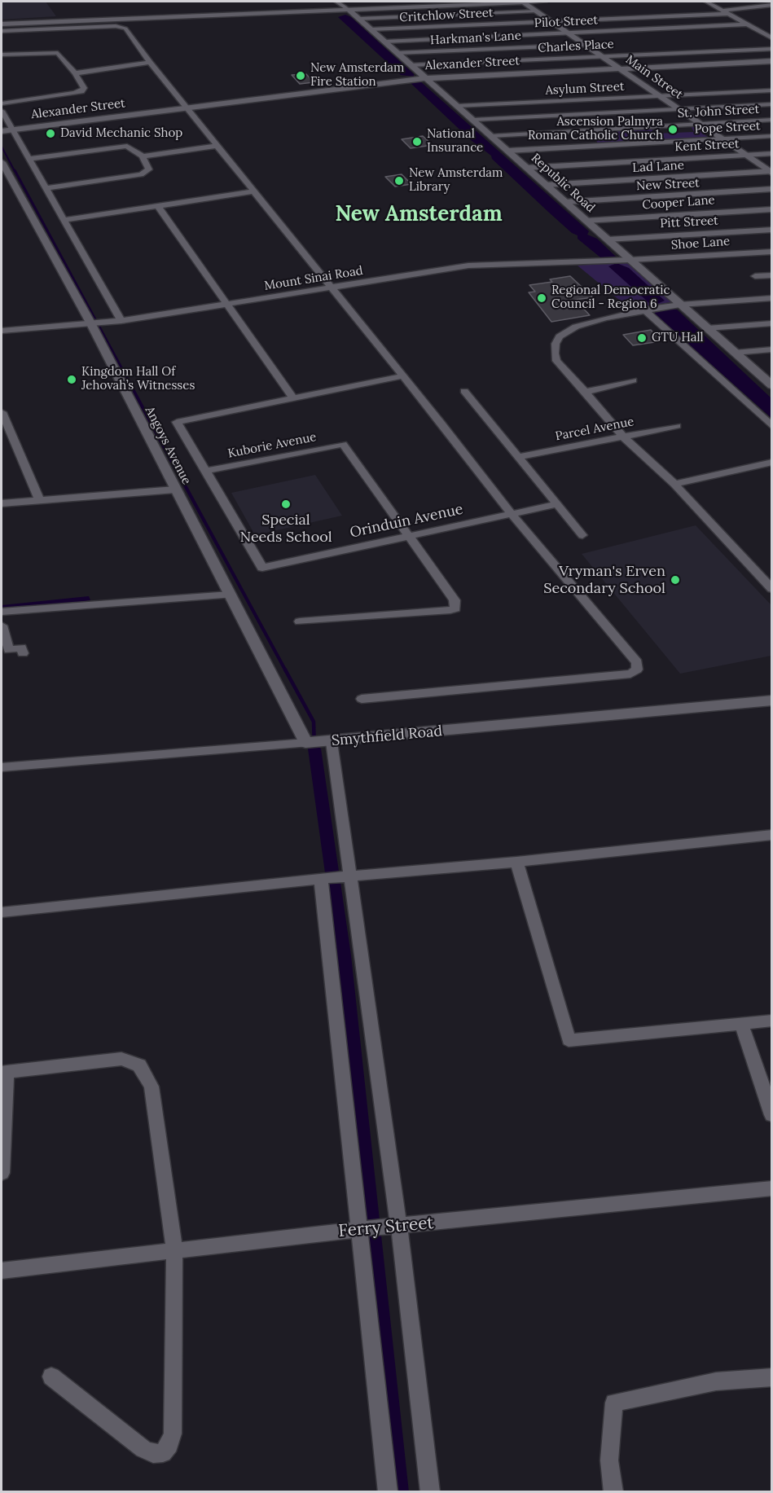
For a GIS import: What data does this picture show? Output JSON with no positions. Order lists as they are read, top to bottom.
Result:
{
  "streets": {
    "street": [
      "Critchlow Street",
      "Pilot Street",
      "Harkman's Lane",
      "Charles Place",
      "Alexander Street",
      "Main Street",
      "Asylum Street",
      "St. John Street",
      "Pope Street",
      "Kent Street",
      "Lad Lane",
      "Republic Road",
      "New Street",
      "Cooper Lane",
      "Pitt Street",
      "Shoe Lane",
      "Mount Sinai Road",
      "Parcel Avenue",
      "Angoys Avenue",
      "Kuborie Avenue",
      "Orinduin Avenue",
      "Smythfield Road",
      "Ferry Street"
    ]
  },
  "crossings": [
    ["Critchlow Street", "Main Street"],
    ["Critchlow Street", "Republic Road"],
    ["Pilot Street", "Main Street"],
    ["Pilot Street", "Republic Road"],
    ["Harkman's Lane", "Main Street"],
    ["Harkman's Lane", "Republic Road"],
    ["Charles Place", "Main Street"],
    ["Charles Place", "Republic Road"],
    ["Alexander Street", "Main Street"],
    ["Alexander Street", "Republic Road"],
    ["Main Street", "Asylum Street"],
    ["Main Street", "St. John Street"],
    ["Main Street", "Pope Street"],
    ["Main Street", "Kent Street"],
    ["Main Street", "Lad Lane"],
    ["Asylum Street", "Republic Road"],
    ["St. John Street", "Republic Road"],
    ["Pope Street", "Republic Road"],
    ["Kent Street", "Republic Road"],
    ["Lad Lane", "Republic Road"],
    ["Republic Road", "New Street"],
    ["Republic Road", "Cooper Lane"],
    ["Republic Road", "Pitt Street"],
    ["Republic Road", "Shoe Lane"],
    ["Republic Road", "Mount Sinai Road"],
    ["Shoe Lane", "Mount Sinai Road"],
    ["Mount Sinai Road", "Angoys Avenue"],
    ["Angoys Avenue", "Smythfield Road"],
    ["Kuborie Avenue", "Orinduin Avenue"]
  ],
  "districts": ["New Amsterdam"],
  "places": [
    "New Amsterdam Fire Station",
    "Ascension Palmyra Roman Catholic Church",
    "David Mechanic Shop",
    "National Insurance",
    "New Amsterdam Library",
    "Regional Democratic Council - Region 6",
    "GTU Hall",
    "Kingdom Hall Of Jehovah’s Witnesses",
    "Special Needs School",
    "Vryman's Erven Secondary School"
  ]
}
